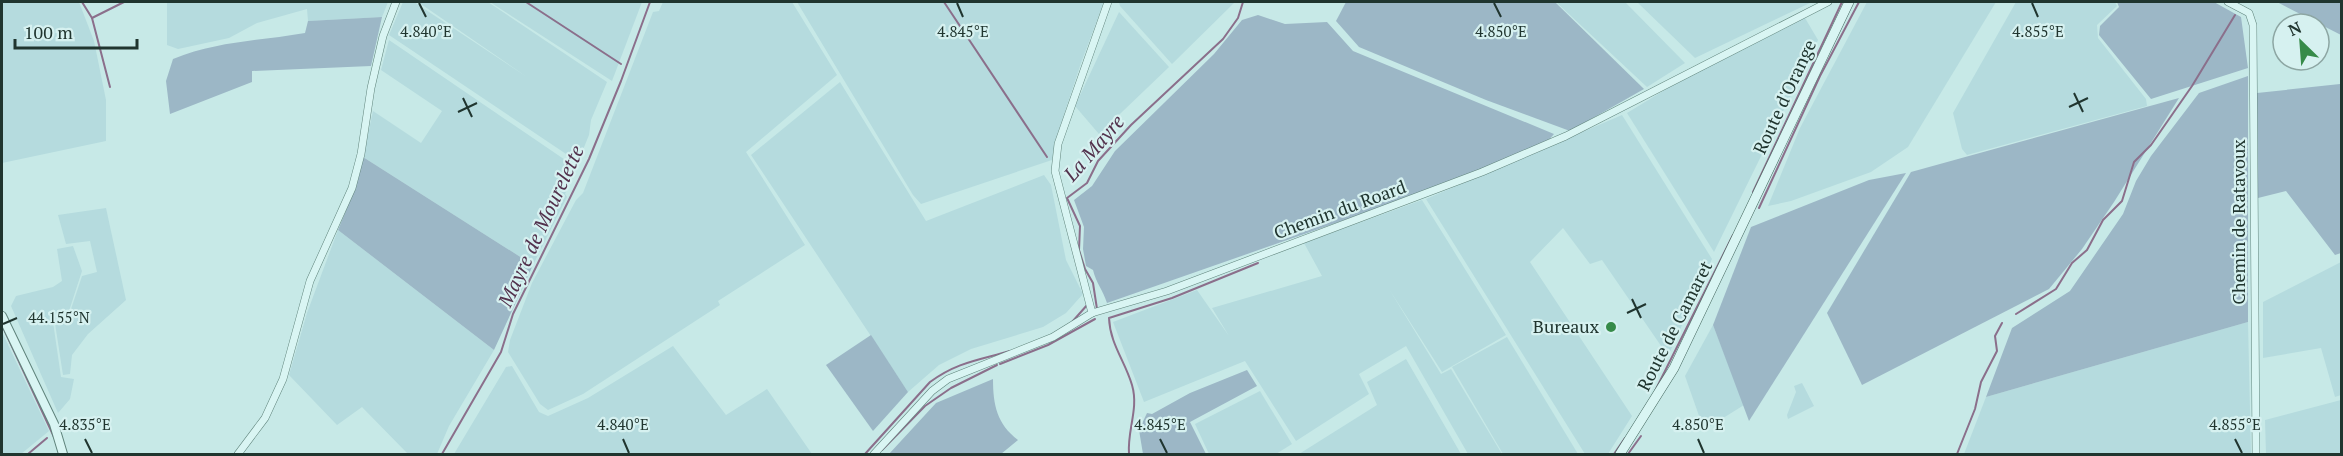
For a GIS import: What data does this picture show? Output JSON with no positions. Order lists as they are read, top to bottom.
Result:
{
  "streets": {
    "main road": ["Route d'Orange", "Route de Camaret"],
    "street": ["Chemin du Roard", "Chemin de Ratavoux"]
  },
  "crossings": [
    ["Route d'Orange", "Route de Camaret"]
  ],
  "water": ["La Mayre", "Mayre de Mourelette"],
  "places": ["Bureaux"],
  "scale_bar": "100 m",
  "north": "top left",
  "coordinates": [
    "4.840°E",
    "4.845°E",
    "4.850°E",
    "4.855°E",
    "44.155°N",
    "4.835°E"
  ]
}
